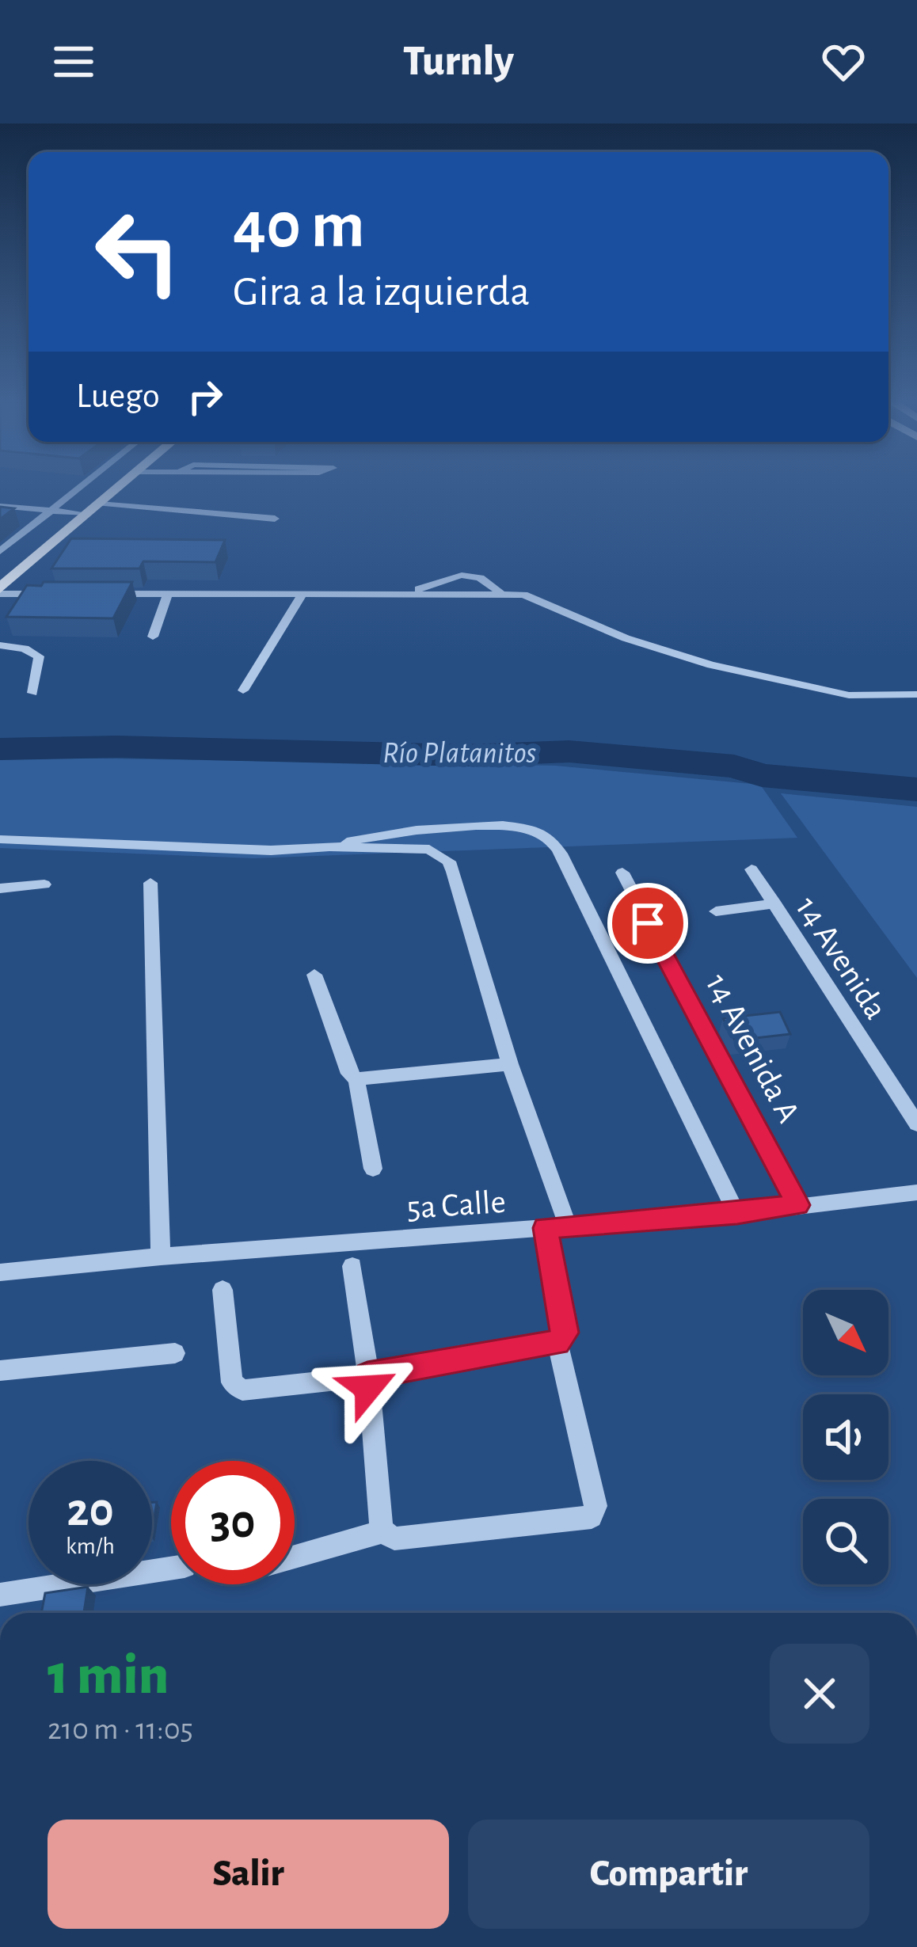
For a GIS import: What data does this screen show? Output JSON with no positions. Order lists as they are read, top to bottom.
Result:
{
  "streets": {
    "street": ["14 Avenida", "14 Avenida A", "5a Calle"]
  },
  "crossings": [
    ["14 Avenida A", "5a Calle"]
  ],
  "water": ["Río Platanitos"],
  "north": "bottom right",
  "page": {
    "header": "Turnly",
    "turn": ["40 m", "Gira a la izquierda"],
    "then": "Luego",
    "speed": "20 km/h",
    "limit": "30",
    "heading": ["1 min", "210 m · 11:05"],
    "buttons": ["Salir", "Compartir"]
  }
}
